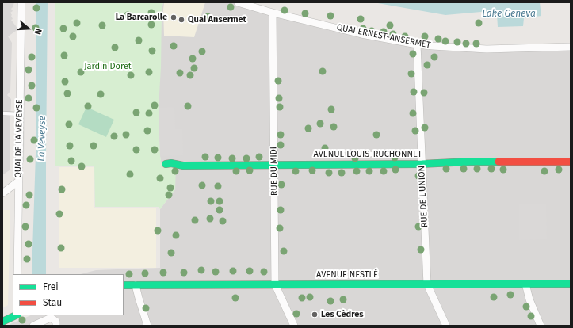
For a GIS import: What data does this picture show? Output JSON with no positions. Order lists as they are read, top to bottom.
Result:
{
  "streets": {
    "street": [
      "QUAI ERNEST-ANSERMET",
      "QUAI DE LA VEVEYSE",
      "AVENUE LOUIS-RUCHONNET",
      "RUE DU MIDI",
      "RUE DE L'UNION",
      "AVENUE NESTLÉ"
    ]
  },
  "crossings": [
    ["QUAI ERNEST-ANSERMET", "RUE DU MIDI"],
    ["QUAI ERNEST-ANSERMET", "RUE DE L'UNION"],
    ["AVENUE LOUIS-RUCHONNET", "RUE DU MIDI"],
    ["AVENUE LOUIS-RUCHONNET", "RUE DE L'UNION"],
    ["RUE DU MIDI", "AVENUE NESTLÉ"],
    ["RUE DE L'UNION", "AVENUE NESTLÉ"]
  ],
  "water": ["Lake Geneva", "La Veveyse"],
  "parks": ["Jardin Doret"],
  "places": ["La Barcarolle", "Quai Ansermet", "Les Cèdres"],
  "legend": ["Frei", "Stau"],
  "north": "right"
}
